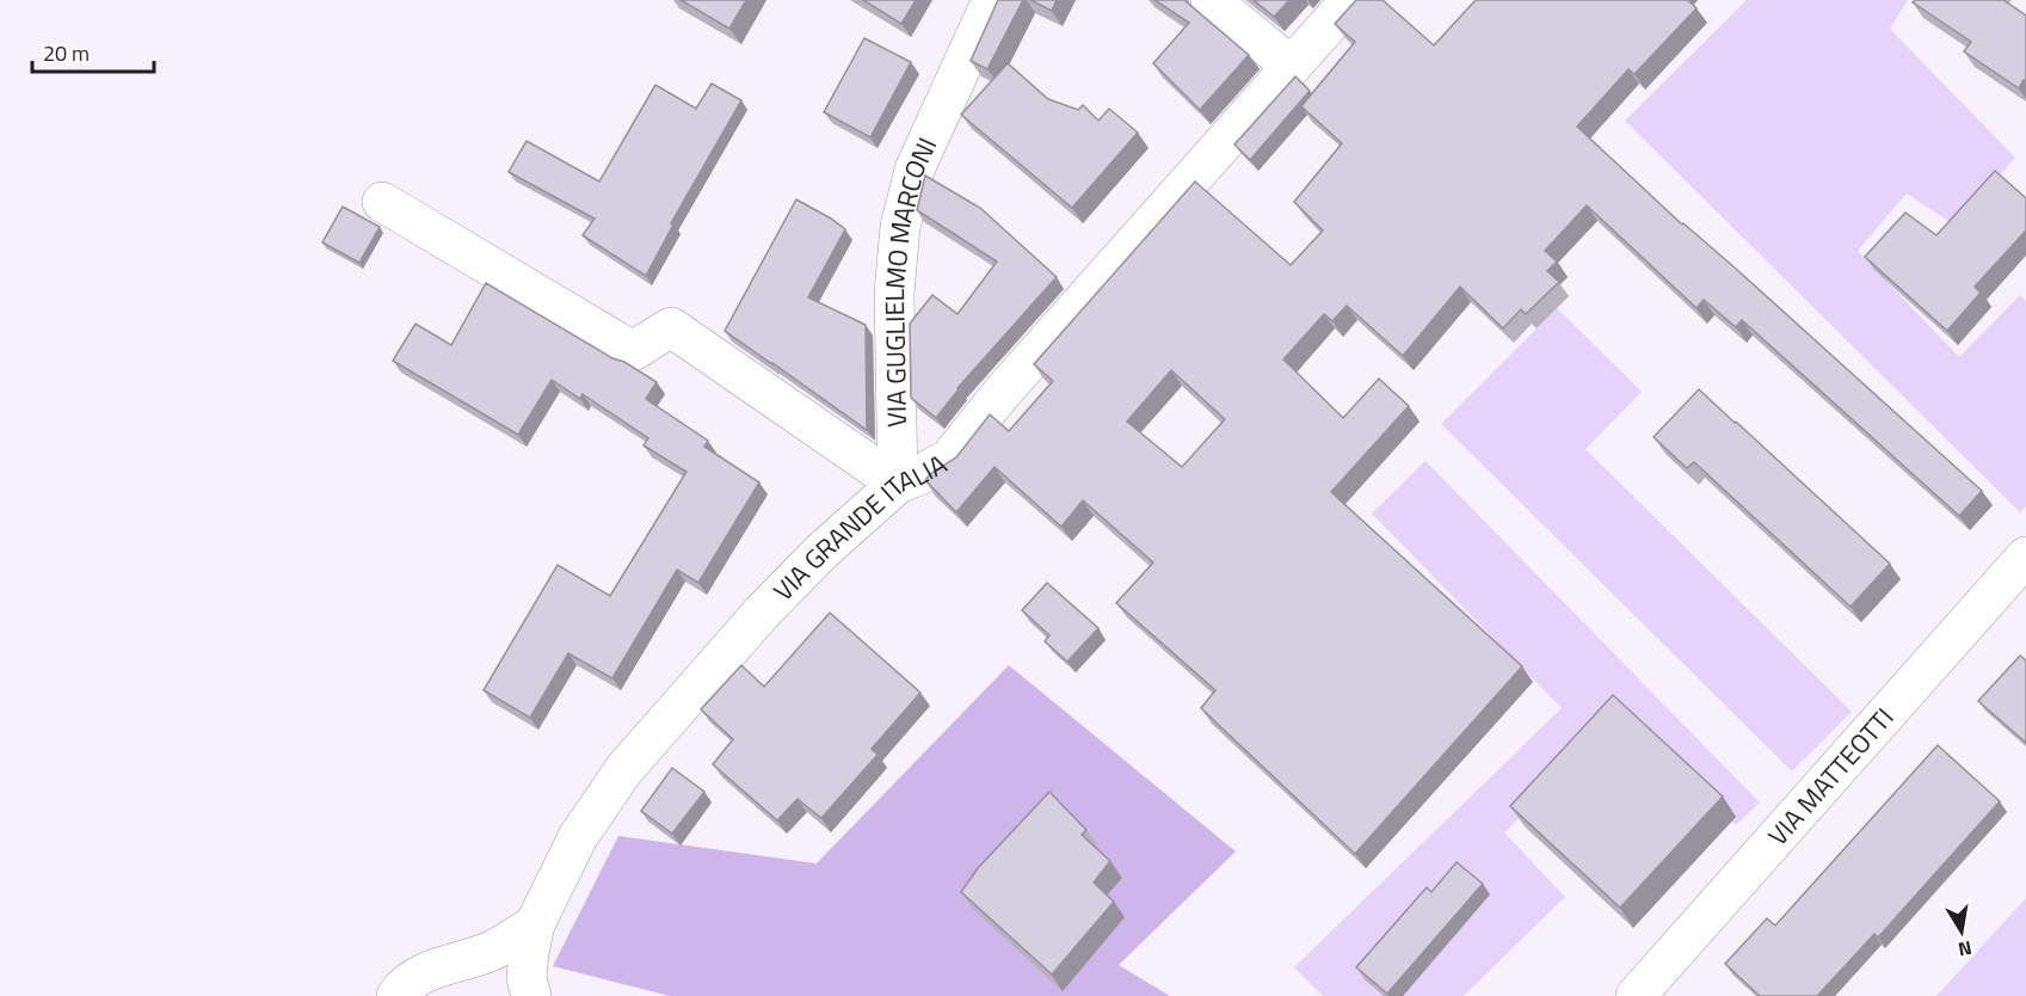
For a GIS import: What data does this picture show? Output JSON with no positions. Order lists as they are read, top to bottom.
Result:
{
  "streets": {
    "street": ["VIA GUGLIELMO MARCONI", "VIA GRANDE ITALIA", "VIA MATTEOTTI"]
  },
  "crossings": [
    ["VIA GUGLIELMO MARCONI", "VIA GRANDE ITALIA"]
  ],
  "scale_bar": "20 m",
  "north": "bottom"
}
